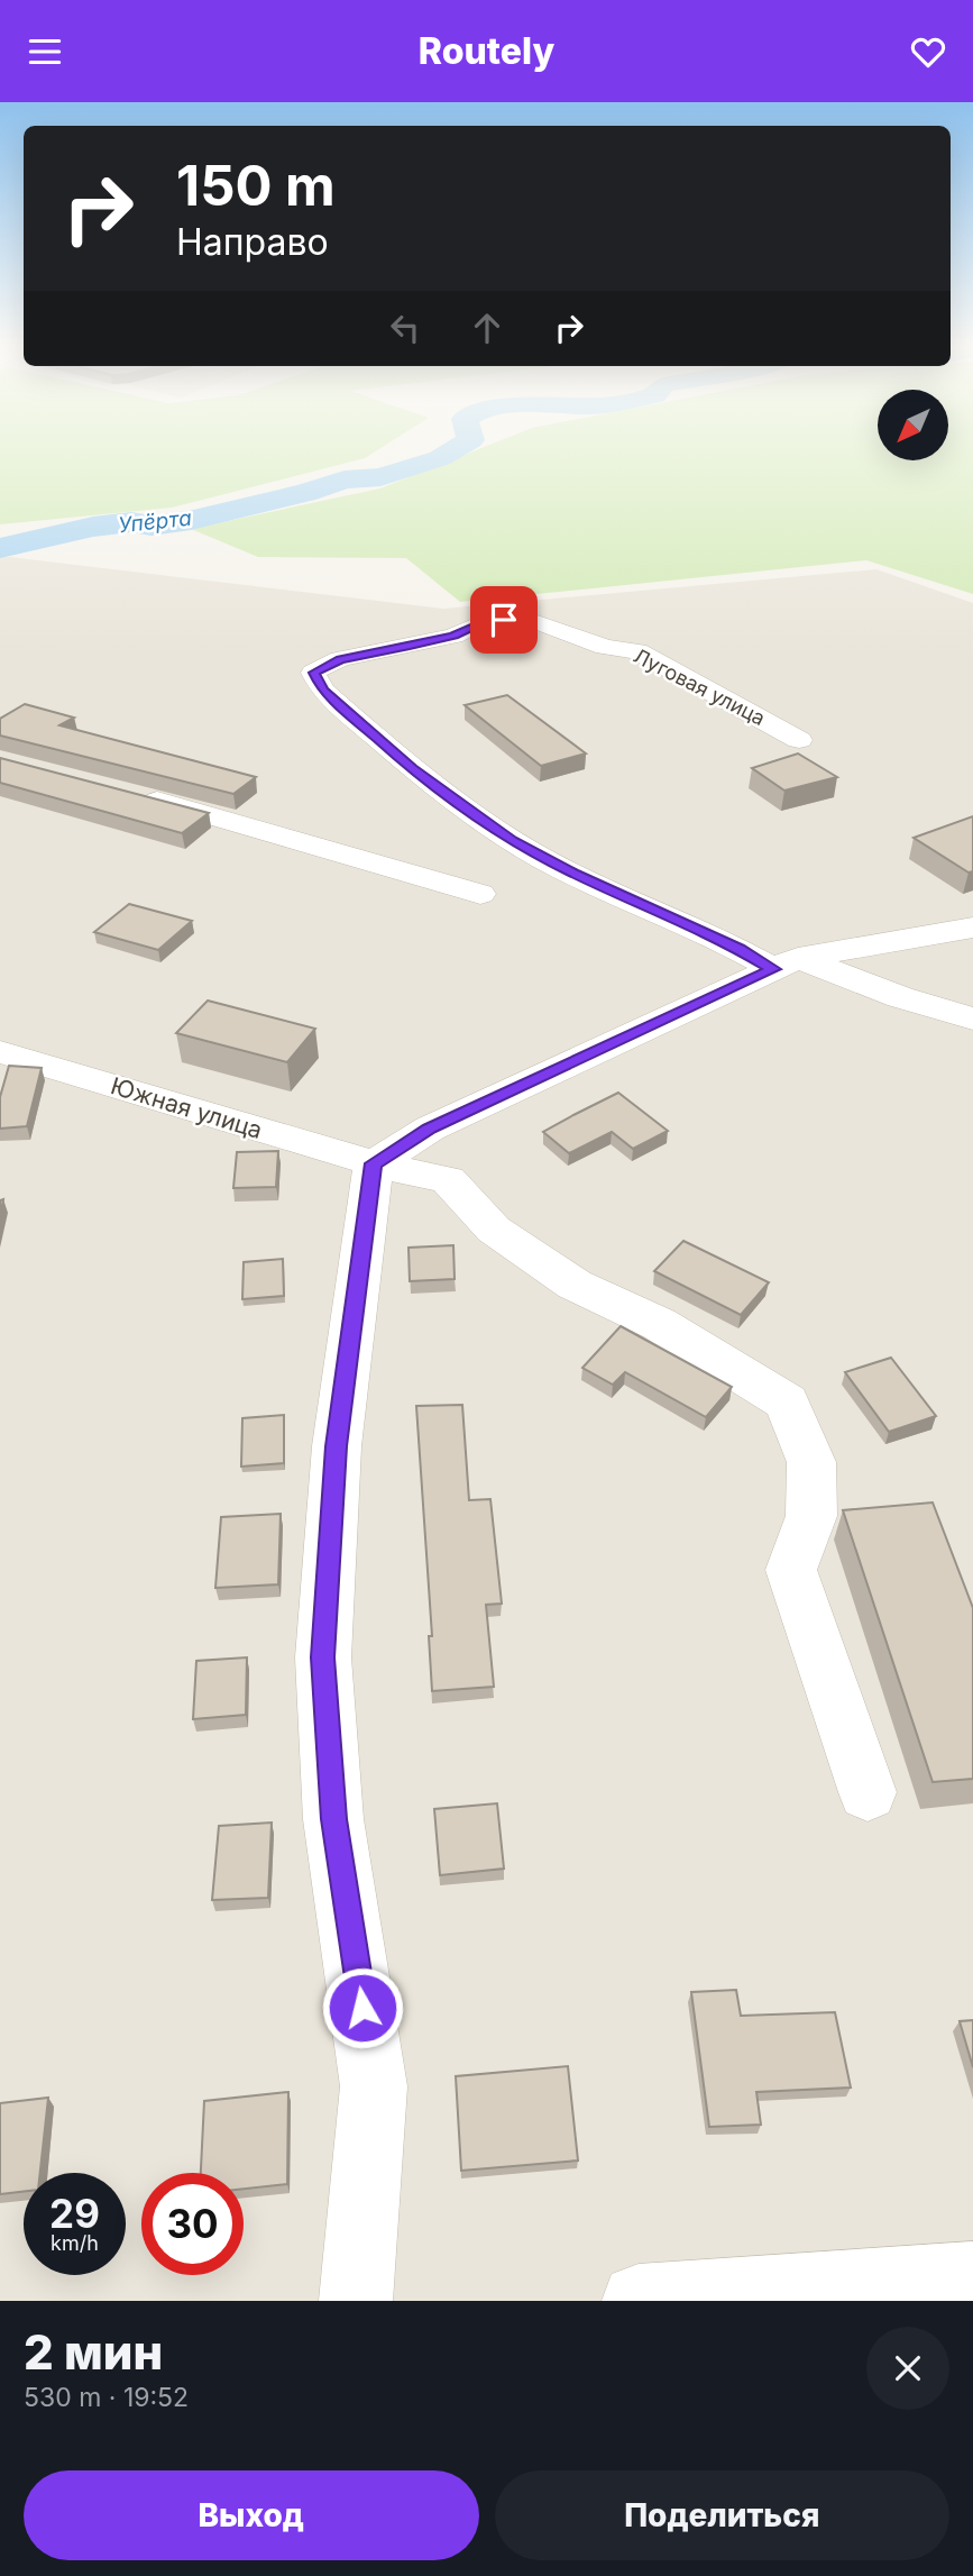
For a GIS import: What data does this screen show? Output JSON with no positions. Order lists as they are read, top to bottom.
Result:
{
  "streets": {
    "street": ["Луговая улица", "Южная улица"]
  },
  "water": ["Упёрта"],
  "north": "bottom left",
  "page": {
    "header": "Routely",
    "turn": ["150 m", "Направо"],
    "speed": "29 km/h",
    "limit": "30",
    "heading": ["2 мин", "530 m · 19:52"],
    "buttons": ["Выход", "Поделиться"]
  }
}
